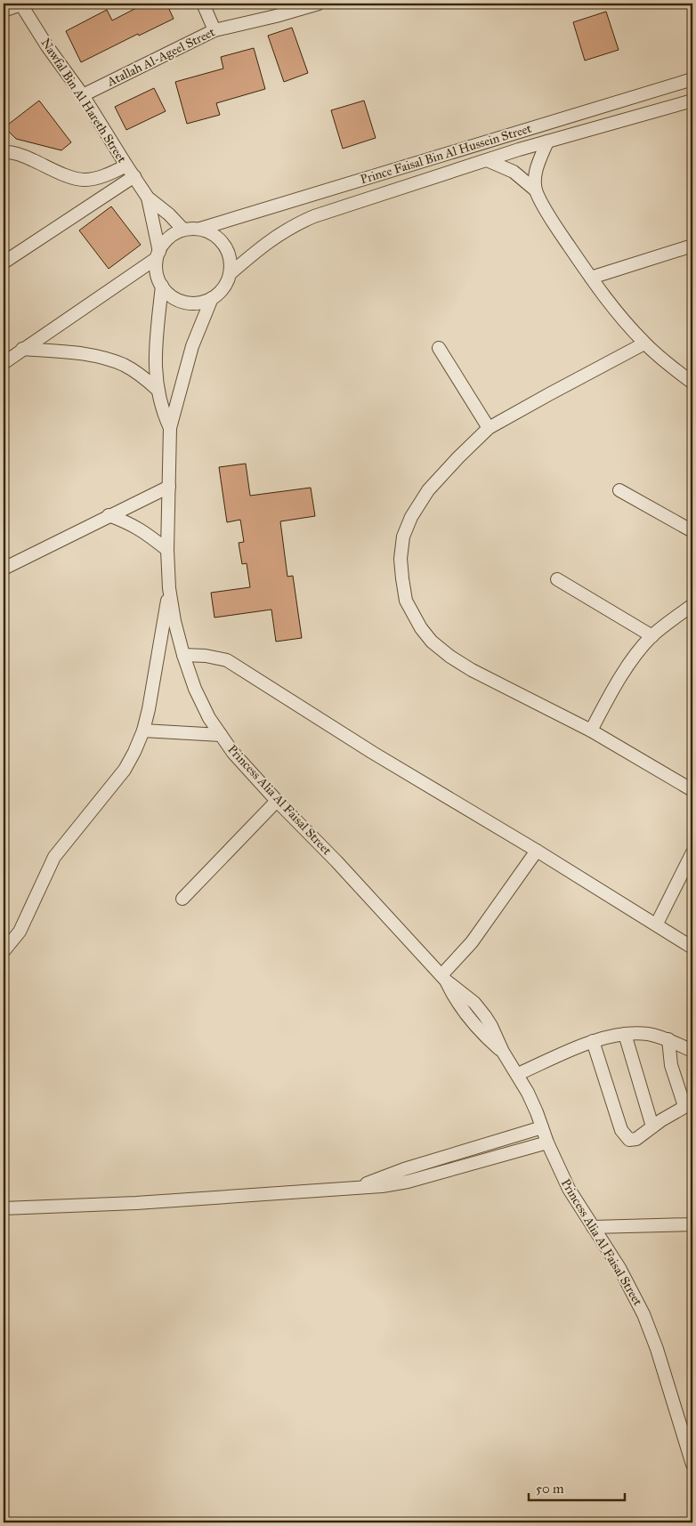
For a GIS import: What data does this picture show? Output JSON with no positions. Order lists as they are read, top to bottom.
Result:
{
  "streets": {
    "street": [
      "Atallah Al-Ageel Street",
      "Nawfal Bin Al Hareth Street",
      "Prince Faisal Bin Al Hussein Street",
      "Princess Alia Al Faisal Street"
    ]
  },
  "crossings": [
    ["Atallah Al-Ageel Street", "Nawfal Bin Al Hareth Street"],
    ["Nawfal Bin Al Hareth Street", "Prince Faisal Bin Al Hussein Street"],
    ["Nawfal Bin Al Hareth Street", "Princess Alia Al Faisal Street"],
    ["Prince Faisal Bin Al Hussein Street", "Princess Alia Al Faisal Street"]
  ],
  "scale_bar": "50 m"
}
